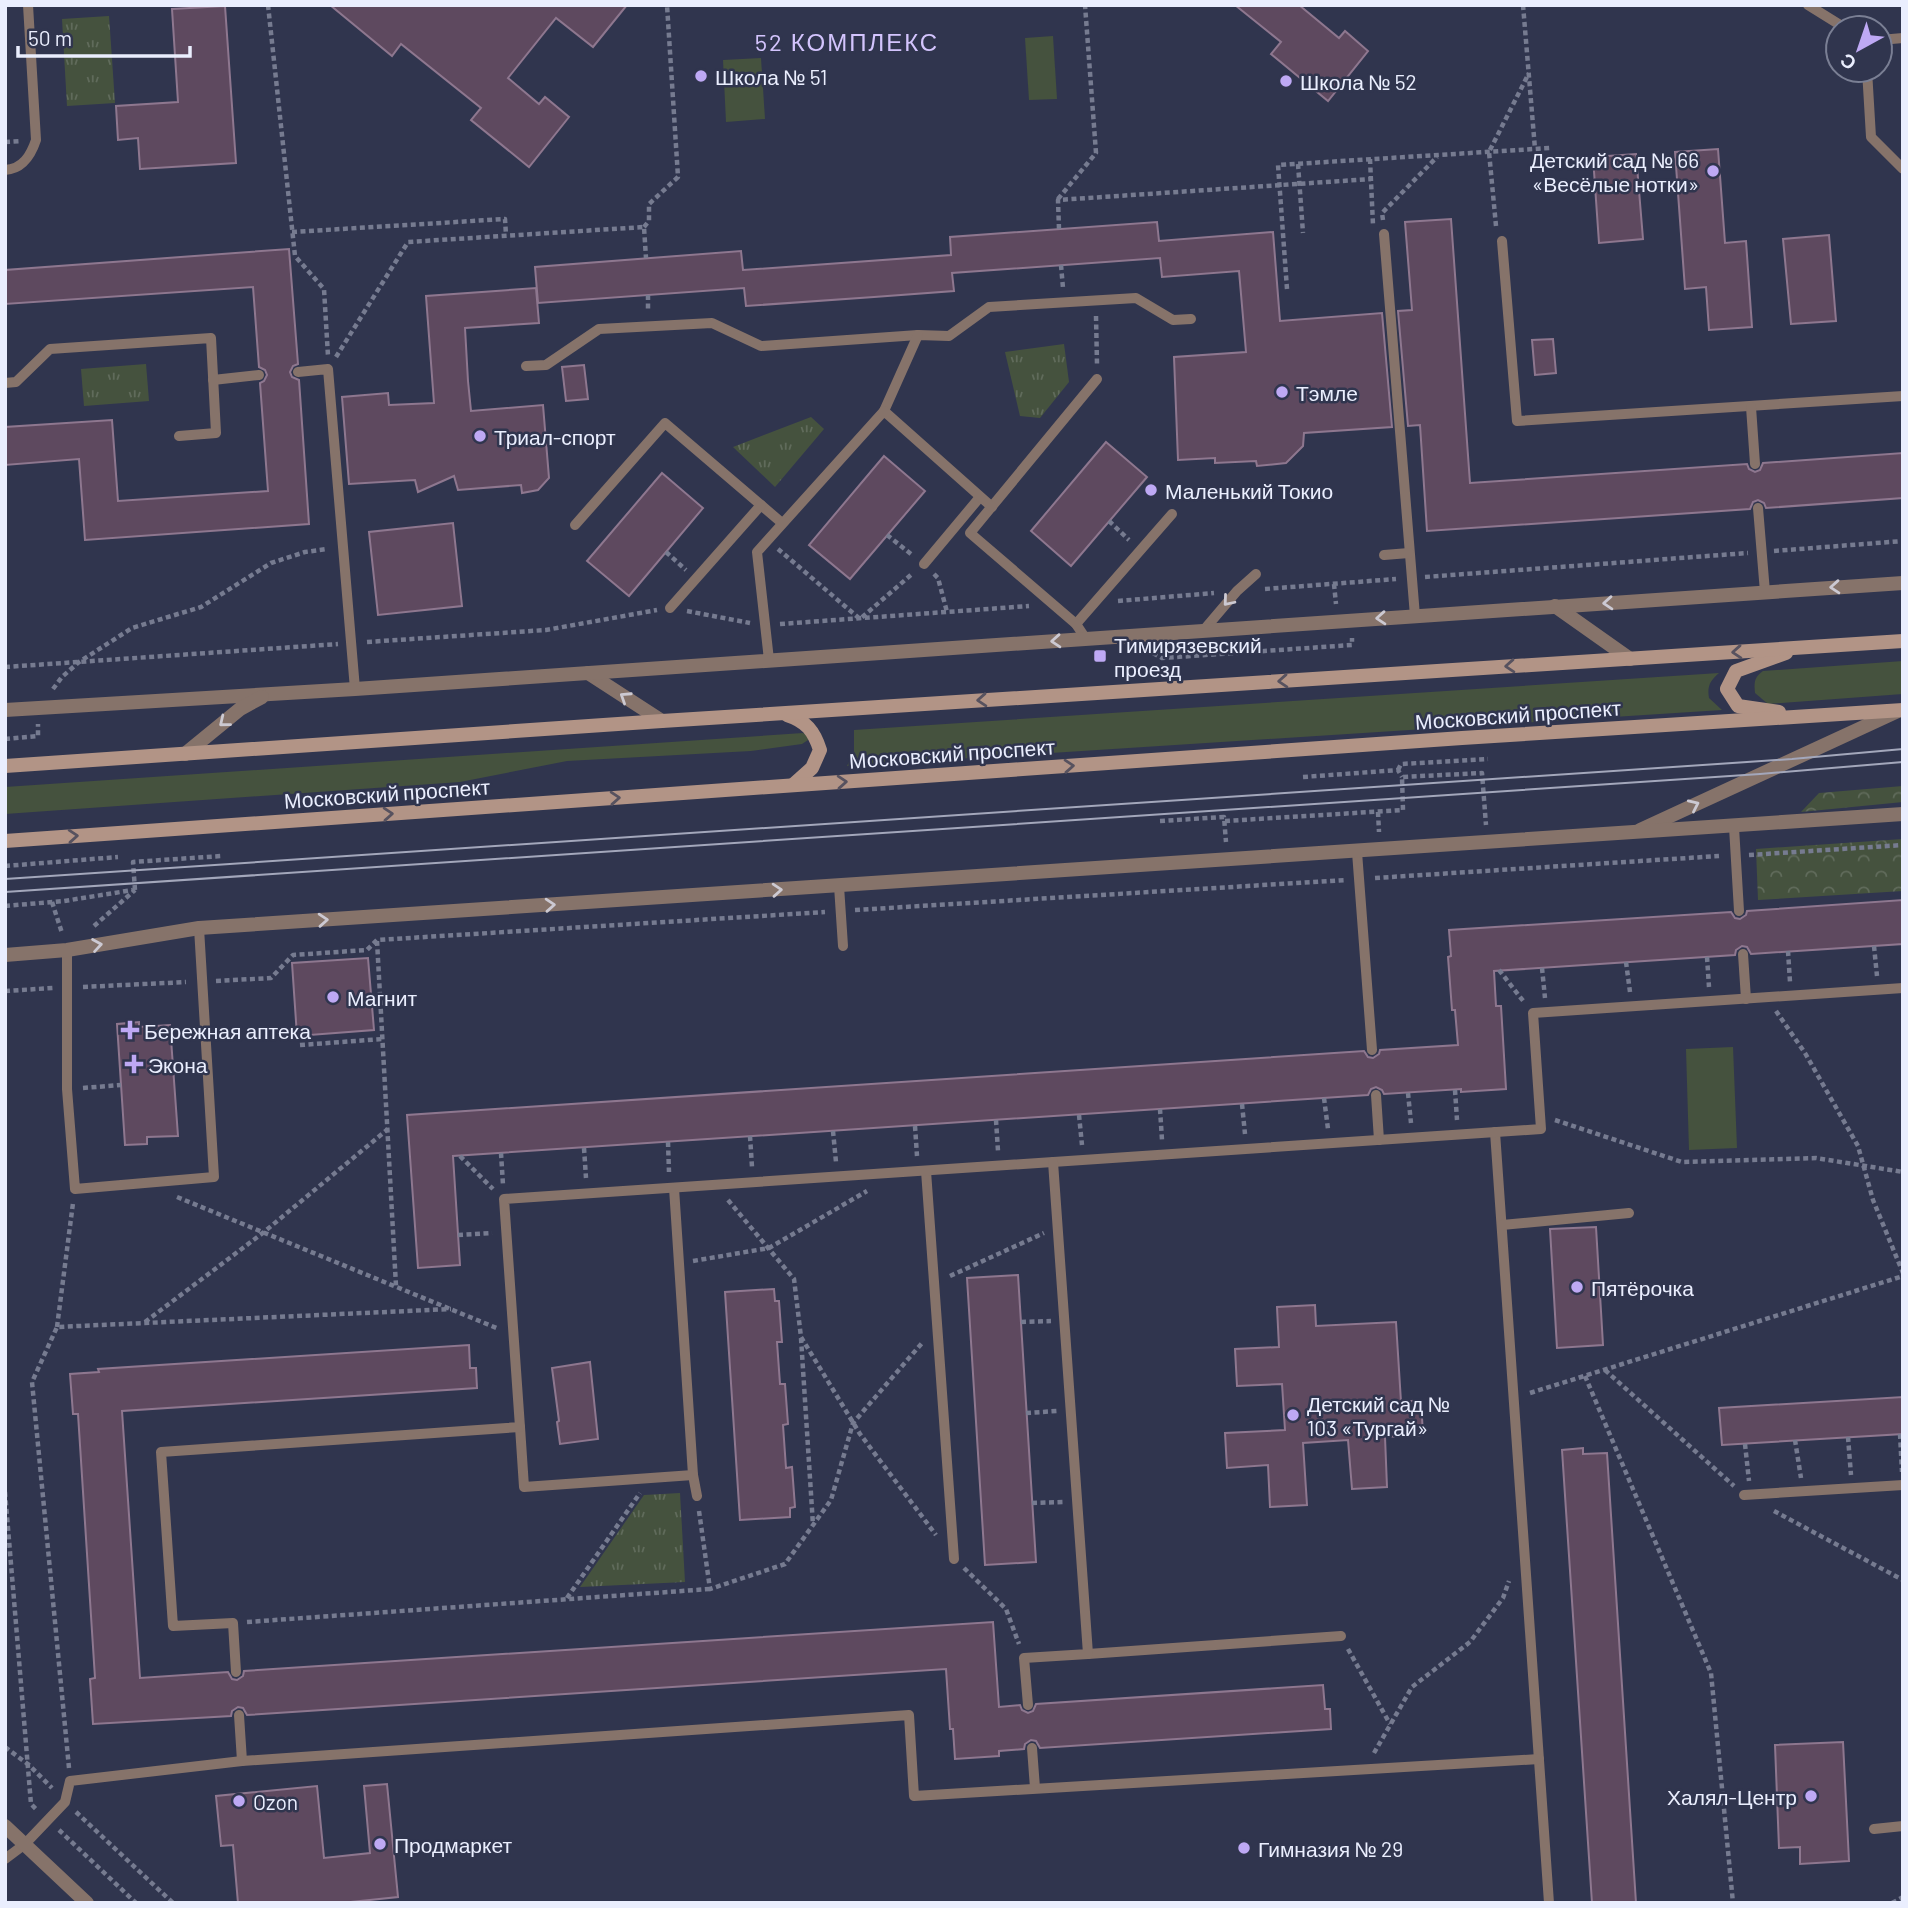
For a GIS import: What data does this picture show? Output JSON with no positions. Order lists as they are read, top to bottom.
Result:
{
  "streets": {
    "main road": ["Московский проспект"]
  },
  "districts": ["52 КОМПЛЕКС"],
  "places": {
    "other": [
      "Школа № 51",
      "Школа № 52",
      "Детский сад № 66 «Весёлые нотки»",
      "Тэмле",
      "Триал-спорт",
      "Маленький Токио",
      "Магнит",
      "Пятёрочка",
      "Детский сад № 103 «Тургай»",
      "Халял-Центр",
      "Ozon",
      "Продмаркет",
      "Гимназия № 29"
    ],
    "transit": ["Тимирязевский проезд"],
    "health": ["Бережная аптека", "Экона"]
  },
  "scale_bar": "50 m",
  "north": "bottom left"
}
